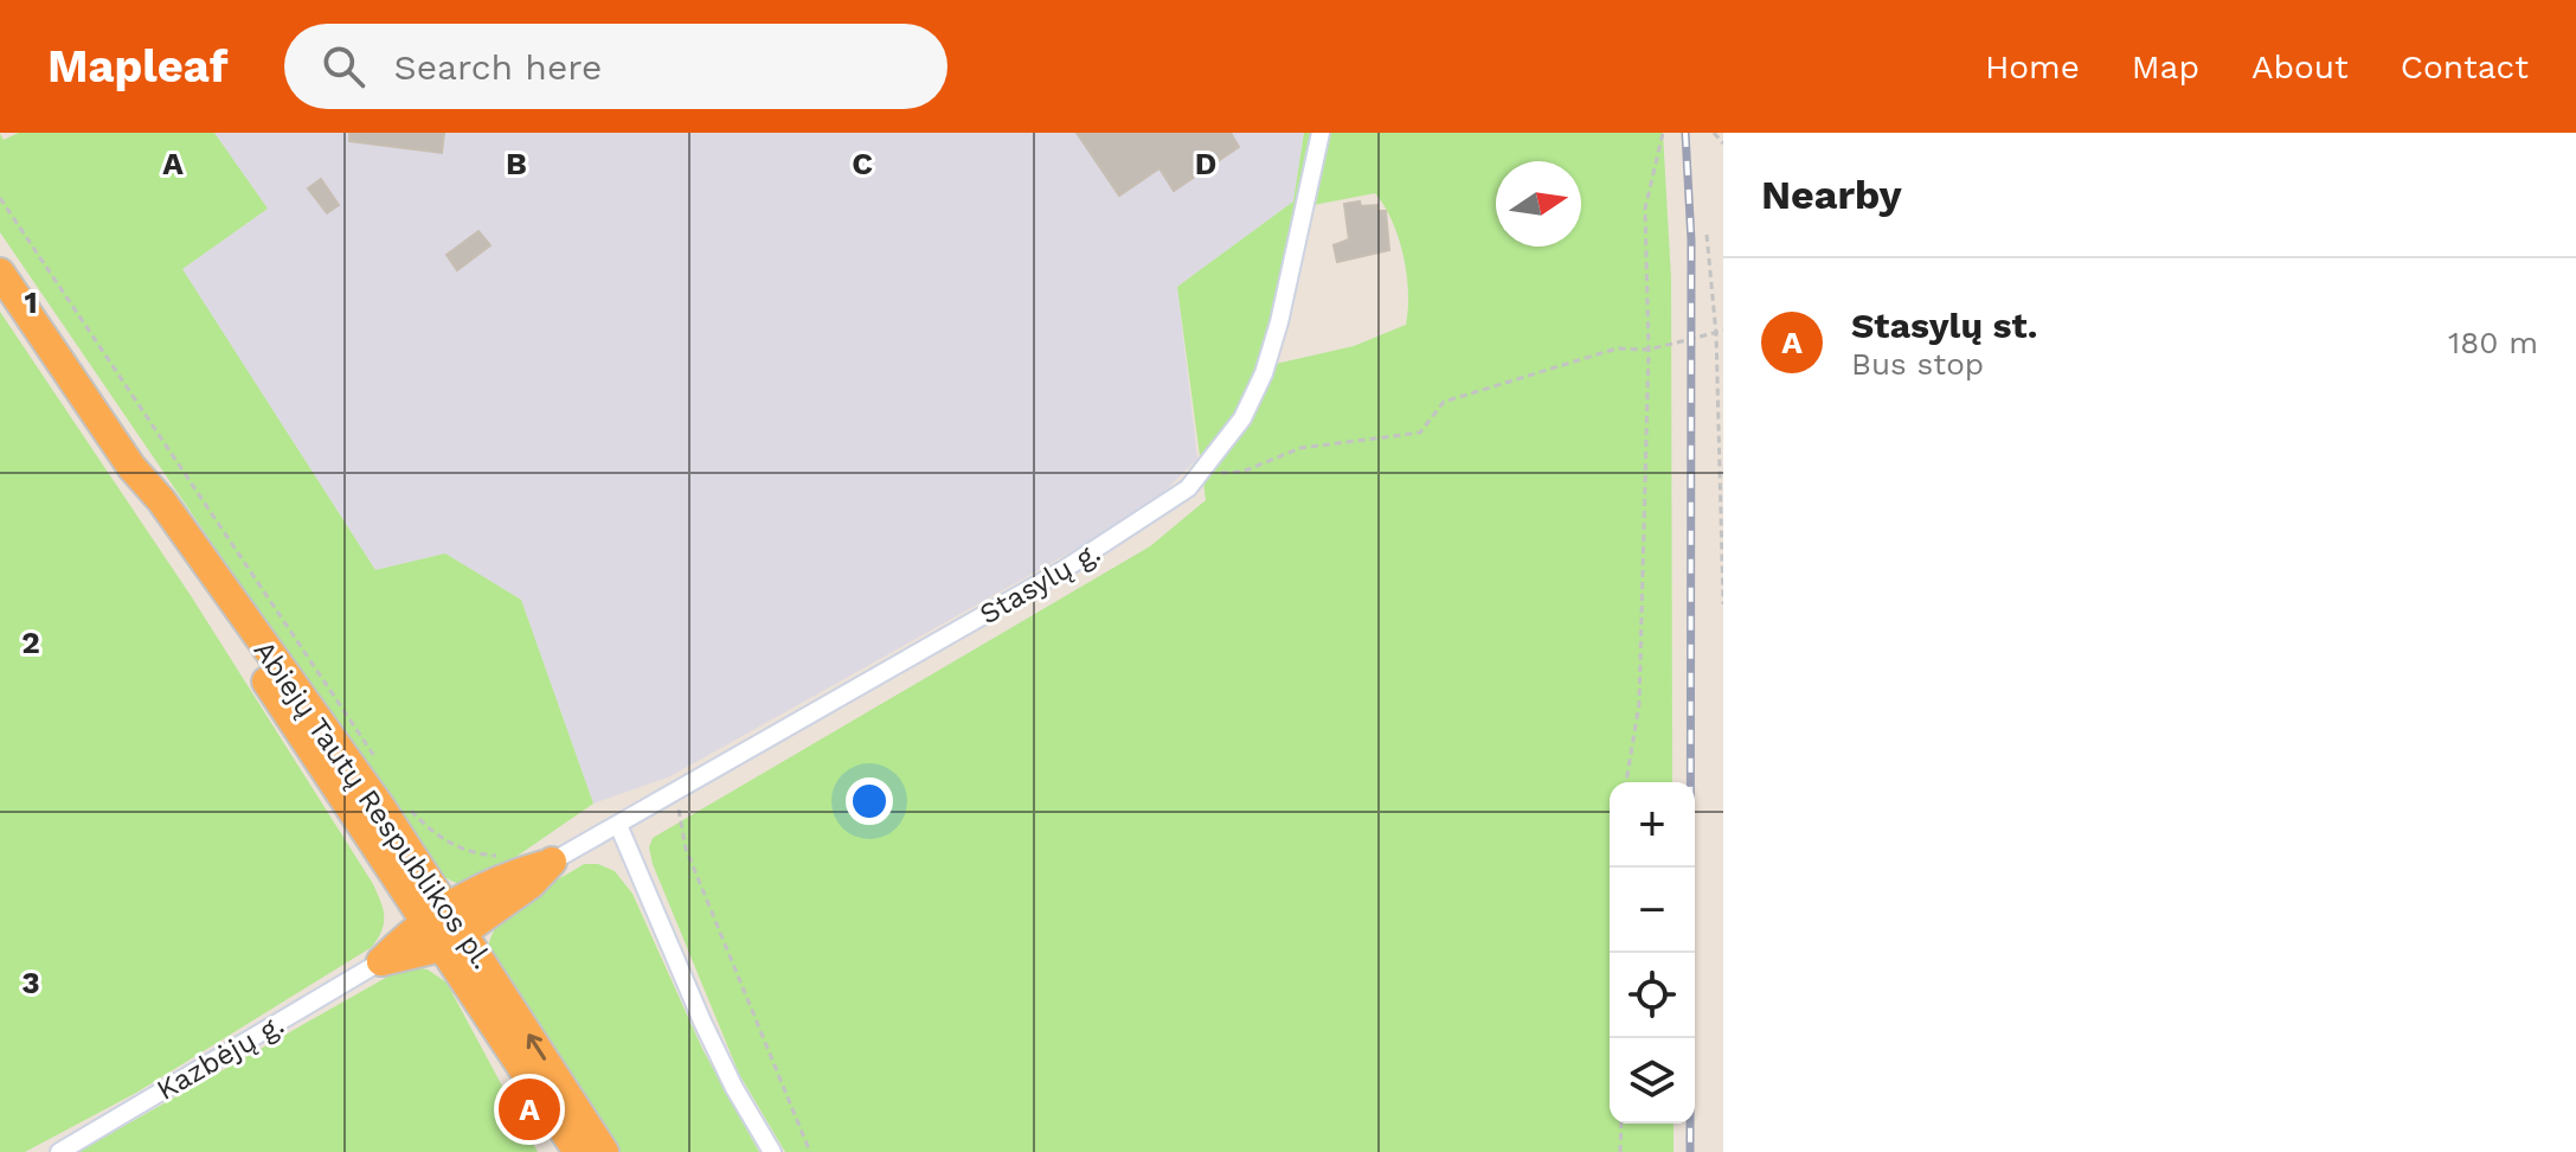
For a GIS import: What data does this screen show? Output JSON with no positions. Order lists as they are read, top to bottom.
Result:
{
  "streets": {
    "highway": ["Abiejų Tautų Respublikos pl."],
    "street": ["Stasylų g.", "Kazbėjų g."]
  },
  "north": "right",
  "page": {
    "header": "Mapleaf",
    "search": "Search here",
    "nav": [
      "Home",
      "Map",
      "About",
      "Contact"
    ],
    "heading": "Nearby",
    "list": [
      {
        "mark": "A",
        "name": "Stasylų st.",
        "note": "Bus stop",
        "value": "180 m"
      }
    ],
    "map_buttons": ["+", "−"],
    "pins": "A"
  },
  "grid": {
    "columns": [
      "A",
      "B",
      "C",
      "D"
    ],
    "rows": ["1", "2", "3"]
  }
}
